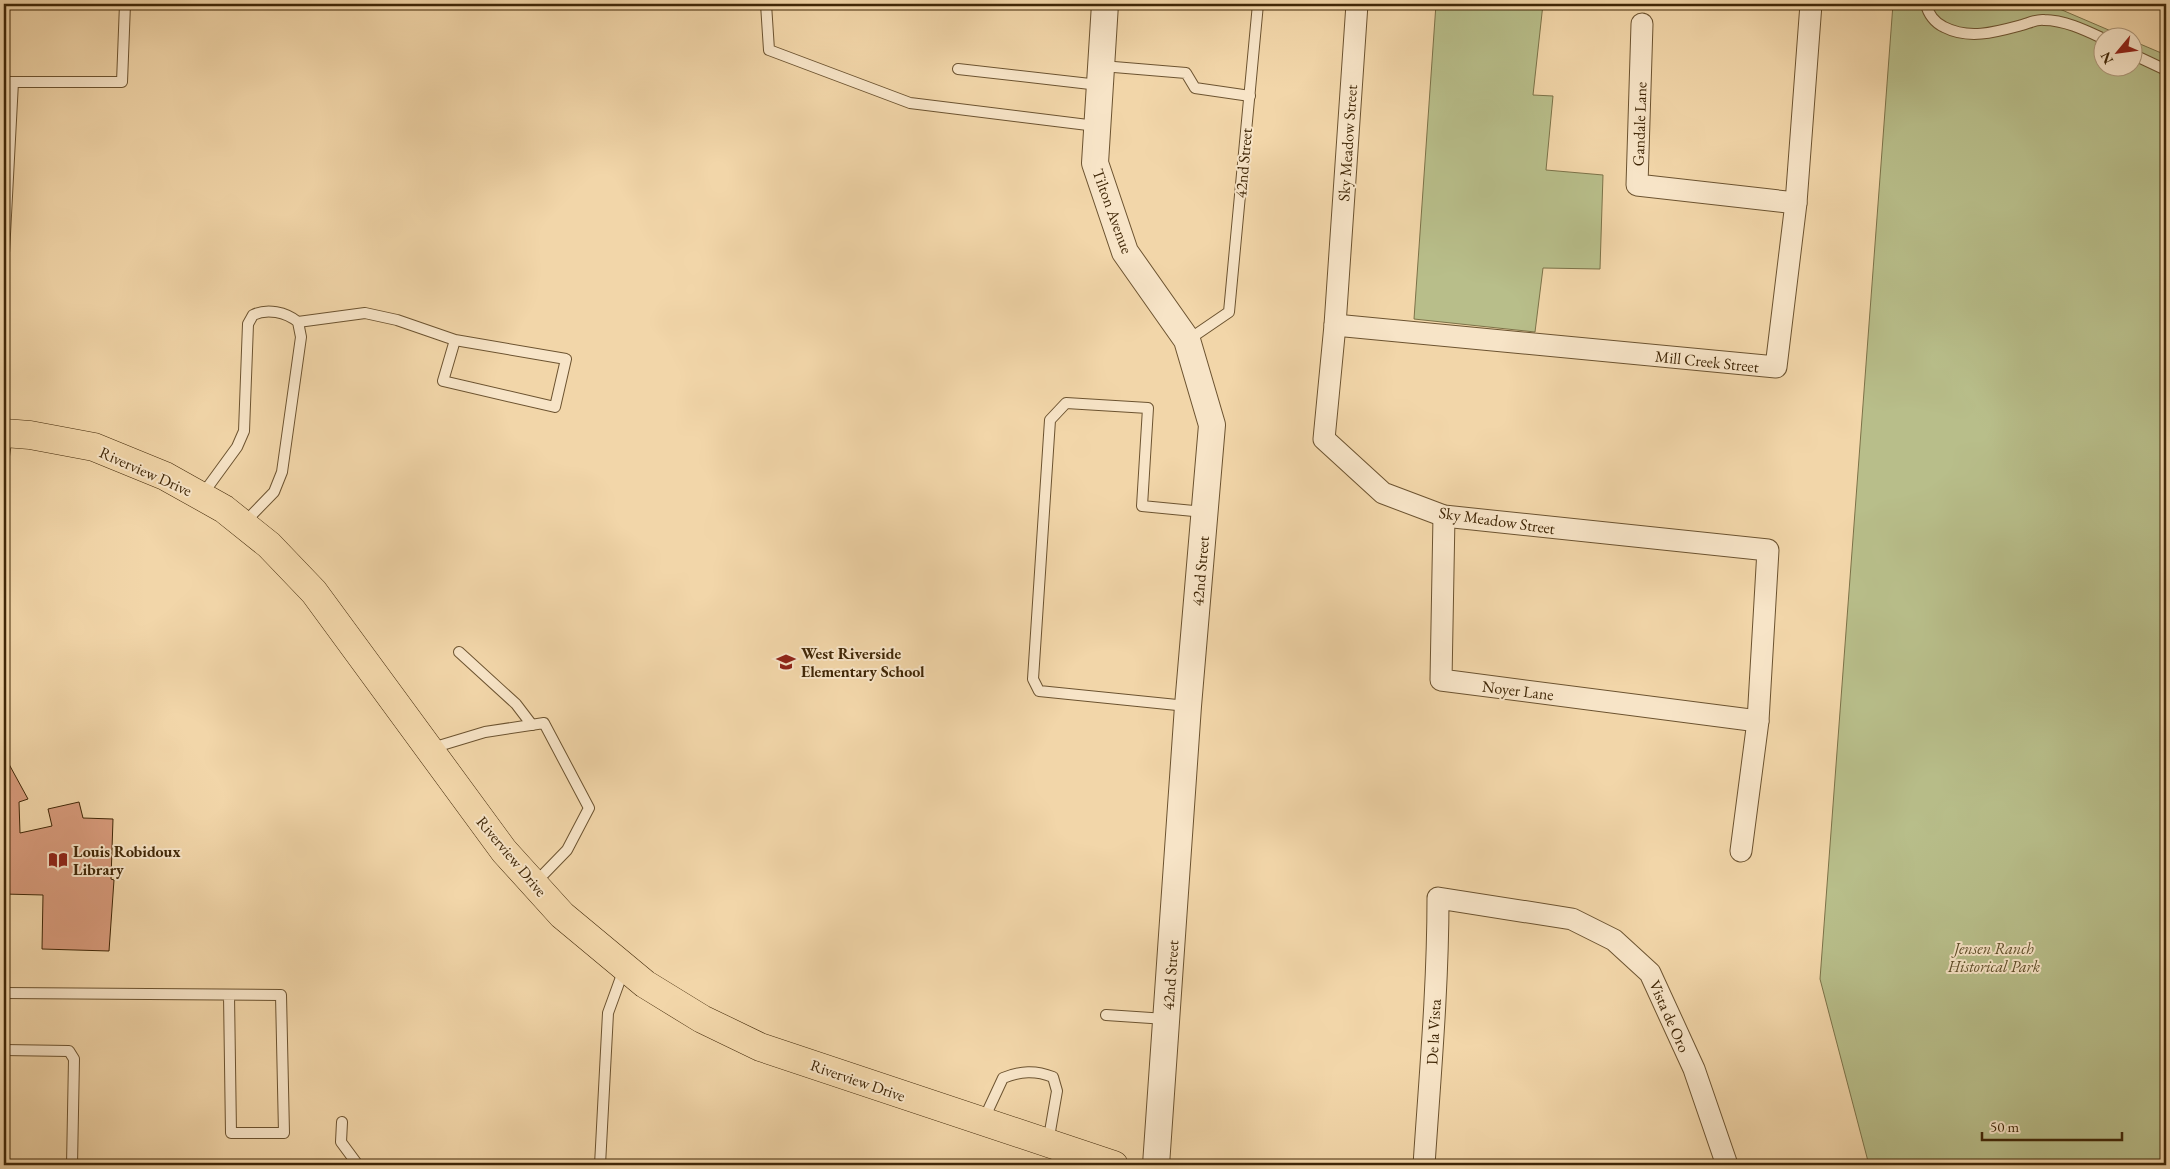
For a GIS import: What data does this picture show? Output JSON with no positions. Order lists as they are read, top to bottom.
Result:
{
  "streets": {
    "main road": ["Riverview Drive"],
    "street": [
      "Gandale Lane",
      "Sky Meadow Street",
      "42nd Street",
      "Tilton Avenue",
      "Mill Creek Street",
      "Noyer Lane",
      "Vista de Oro",
      "De la Vista"
    ]
  },
  "crossings": [
    ["Gandale Lane", "Mill Creek Street"],
    ["Sky Meadow Street", "Mill Creek Street"],
    ["Sky Meadow Street", "Noyer Lane"],
    ["42nd Street", "Tilton Avenue"],
    ["Vista de Oro", "De la Vista"]
  ],
  "parks": ["Jensen Ranch Historical Park"],
  "places": {
    "school or university": ["West Riverside Elementary School"],
    "library": ["Louis Robidoux Library"]
  },
  "scale_bar": "50 m",
  "north": "bottom left"
}
